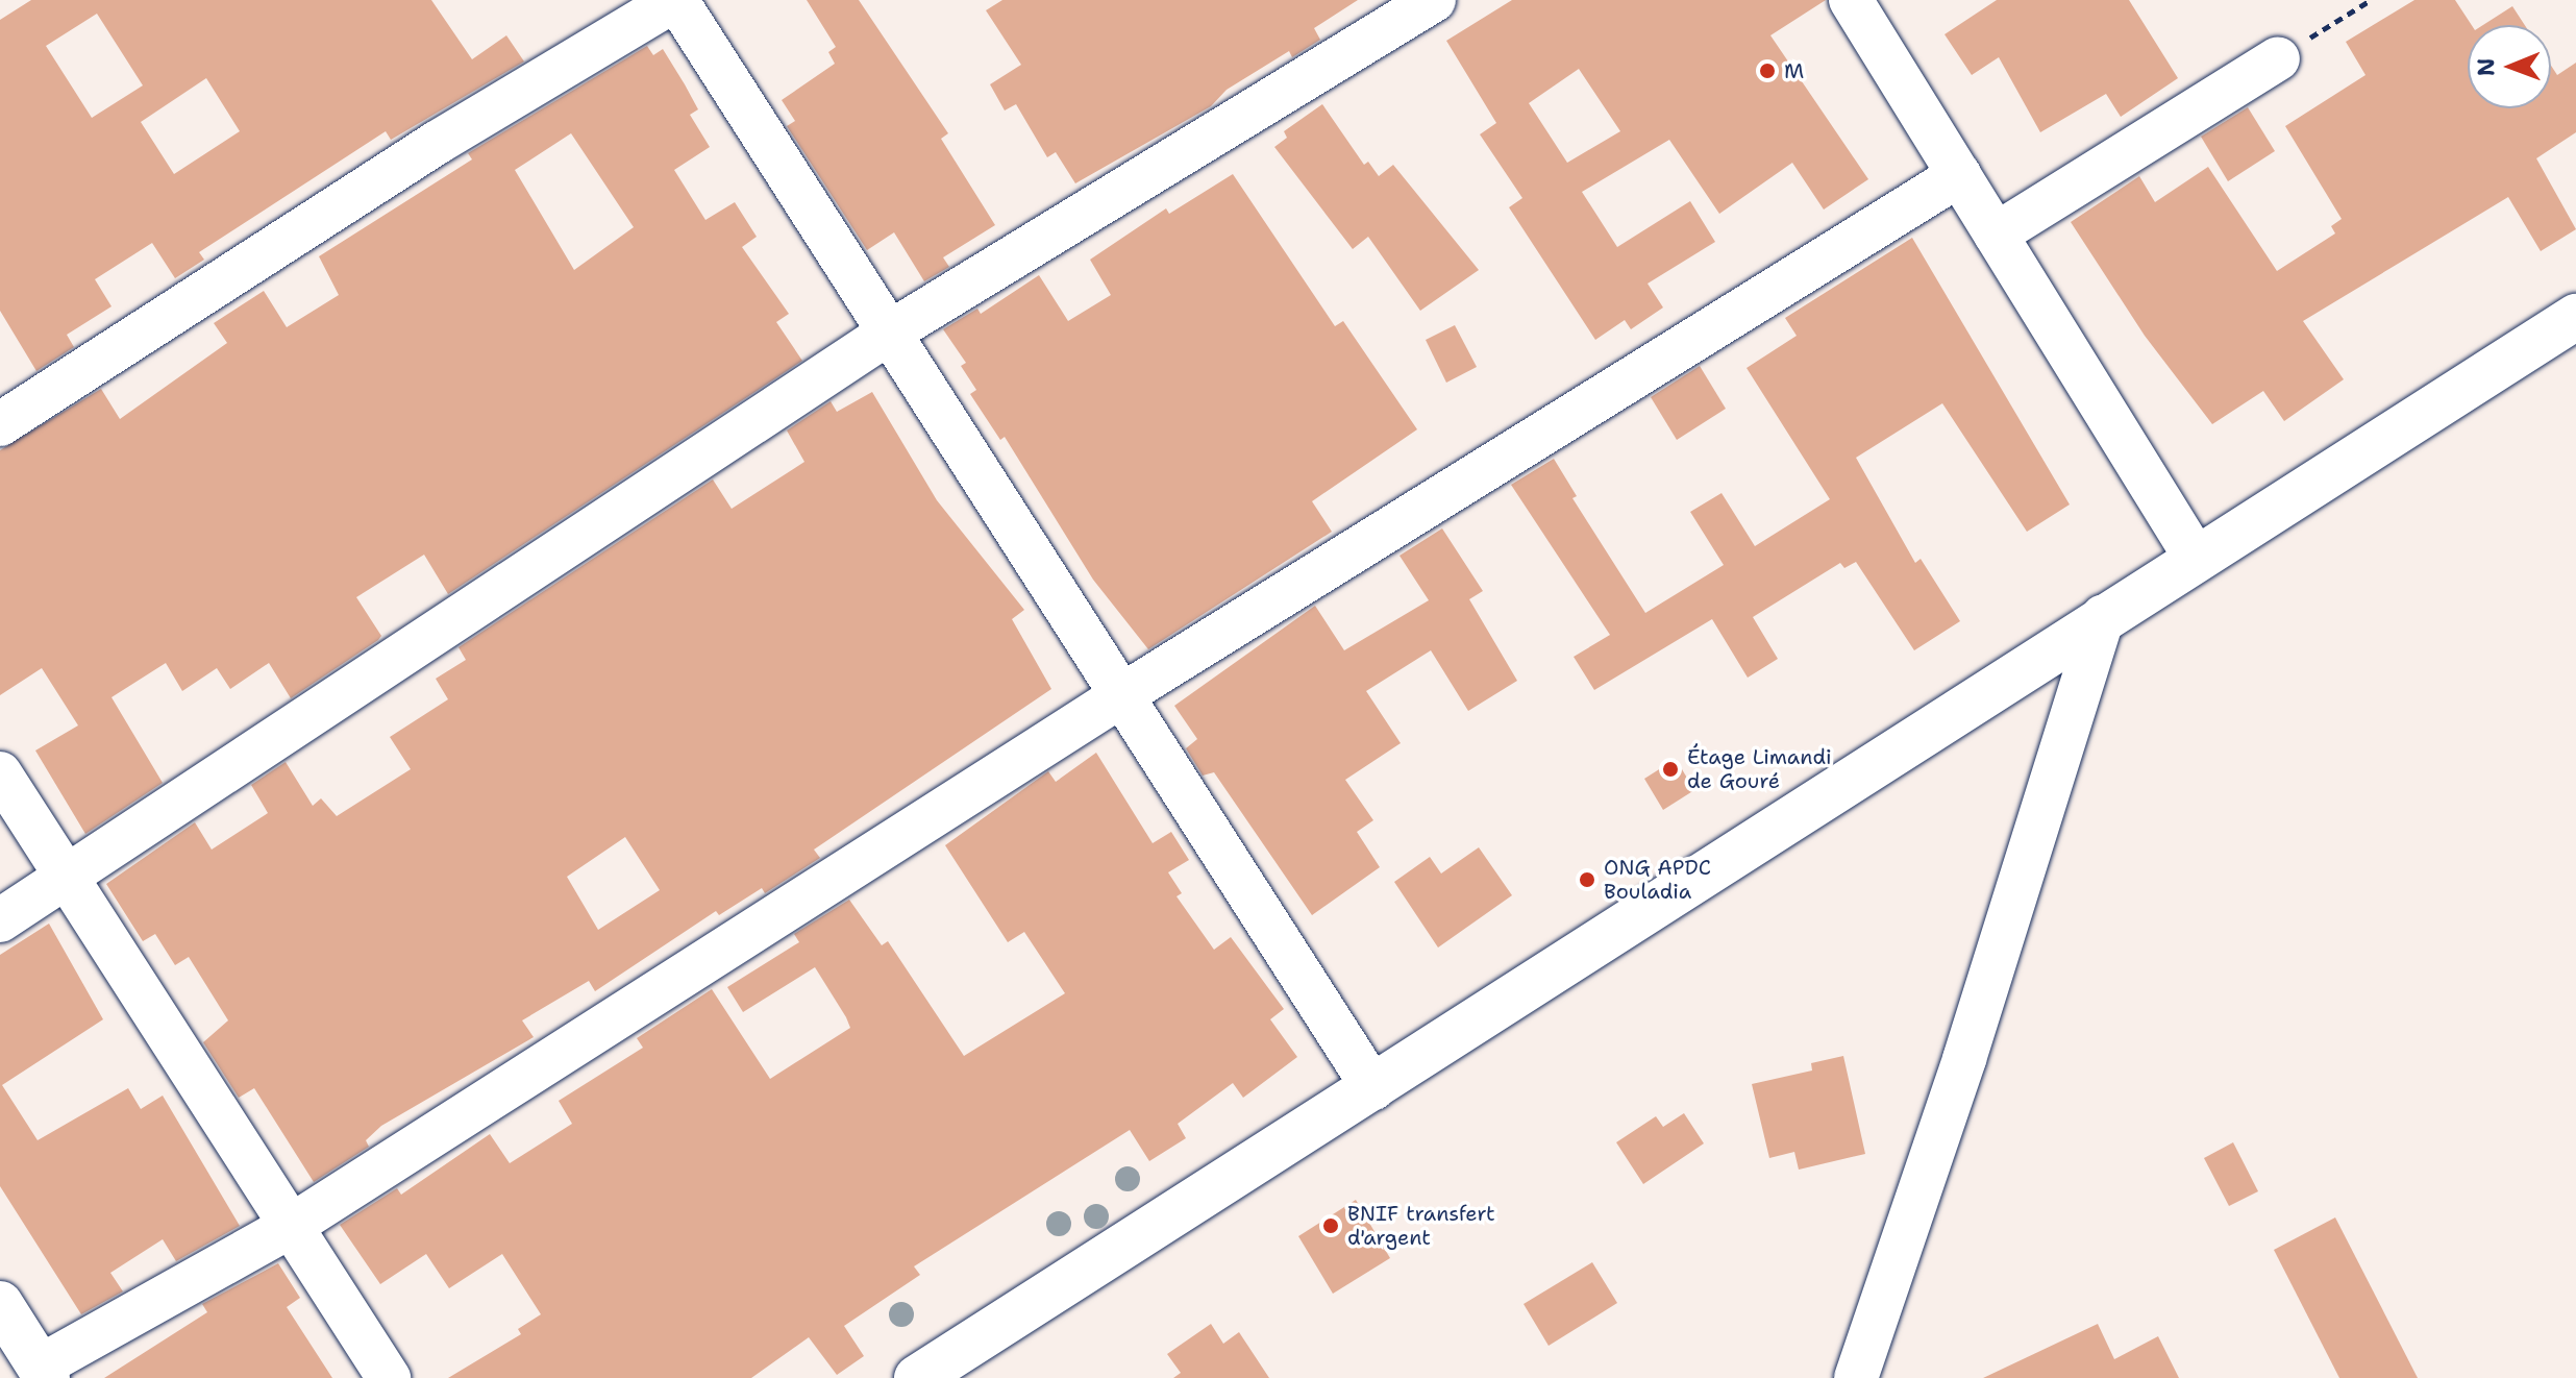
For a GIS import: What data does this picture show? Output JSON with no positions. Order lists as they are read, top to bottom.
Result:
{
  "places": [
    "M",
    "Étage Limandi de Gouré",
    "ONG APDC Bouladia",
    "BNIF transfert d'argent"
  ],
  "north": "left"
}
